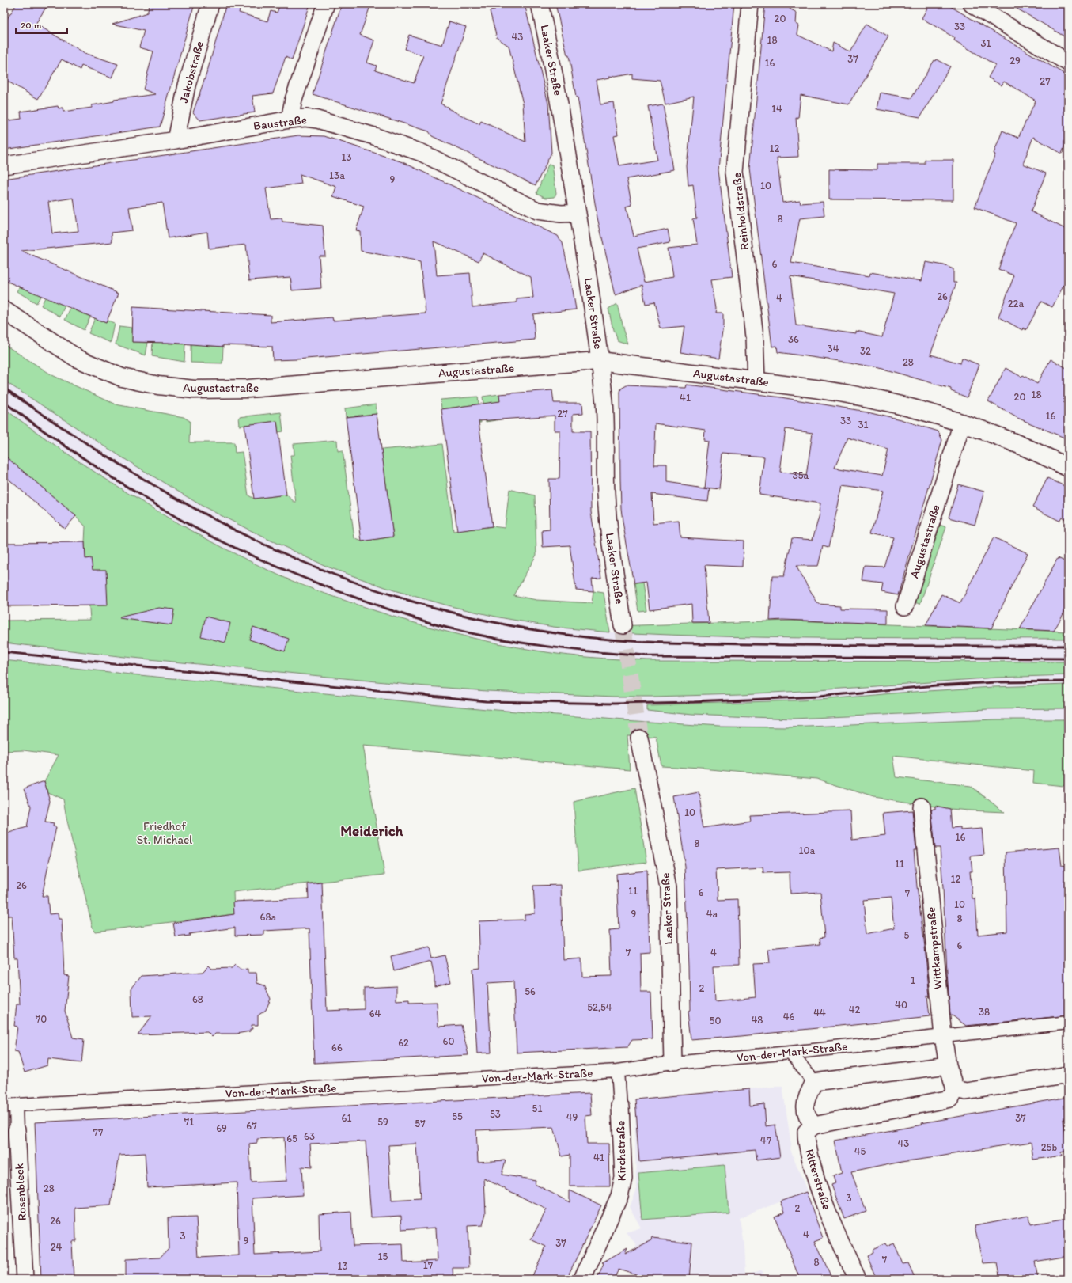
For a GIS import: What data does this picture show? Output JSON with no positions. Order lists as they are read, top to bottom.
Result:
{
  "streets": {
    "main road": ["Augustastraße"],
    "street": [
      "Laaker Straße",
      "Jakobstraße",
      "Baustraße",
      "Reinholdstraße",
      "Wittkampstraße",
      "Von-der-Mark-Straße",
      "Kirchstraße",
      "Ritterstraße",
      "Rosenbleek"
    ]
  },
  "crossings": [
    ["Laaker Straße", "Baustraße"],
    ["Laaker Straße", "Augustastraße"],
    ["Laaker Straße", "Von-der-Mark-Straße"],
    ["Jakobstraße", "Baustraße"],
    ["Reinholdstraße", "Augustastraße"],
    ["Wittkampstraße", "Von-der-Mark-Straße"],
    ["Von-der-Mark-Straße", "Kirchstraße"],
    ["Von-der-Mark-Straße", "Rosenbleek"]
  ],
  "districts": ["Meiderich"],
  "parks": ["Friedhof St. Michael"],
  "house_numbers": [
    "20",
    "33",
    "43",
    "18",
    "31",
    "37",
    "29",
    "16",
    "27",
    "14",
    "12",
    "13",
    "13a",
    "9",
    "10",
    "8",
    "6",
    "26",
    "4",
    "22a",
    "36",
    "34",
    "32",
    "28",
    "18",
    "20",
    "41",
    "27",
    "16",
    "33",
    "31",
    "35a",
    "10",
    "16",
    "8",
    "10a",
    "11",
    "12",
    "26",
    "11",
    "6",
    "7",
    "10",
    "9",
    "4a",
    "68a",
    "8",
    "5",
    "6",
    "7",
    "4",
    "1",
    "2",
    "56",
    "68",
    "40",
    "52,54",
    "42",
    "38",
    "44",
    "64",
    "46",
    "70",
    "48",
    "50",
    "60",
    "62",
    "66",
    "51",
    "53",
    "55",
    "49",
    "61",
    "37",
    "71",
    "59",
    "57",
    "67",
    "69",
    "77",
    "63",
    "65",
    "47",
    "43",
    "25b",
    "45",
    "41",
    "28",
    "3",
    "2",
    "26",
    "4",
    "3",
    "9",
    "37",
    "24",
    "15",
    "7",
    "8",
    "17",
    "13"
  ],
  "scale_bar": "20 m"
}
